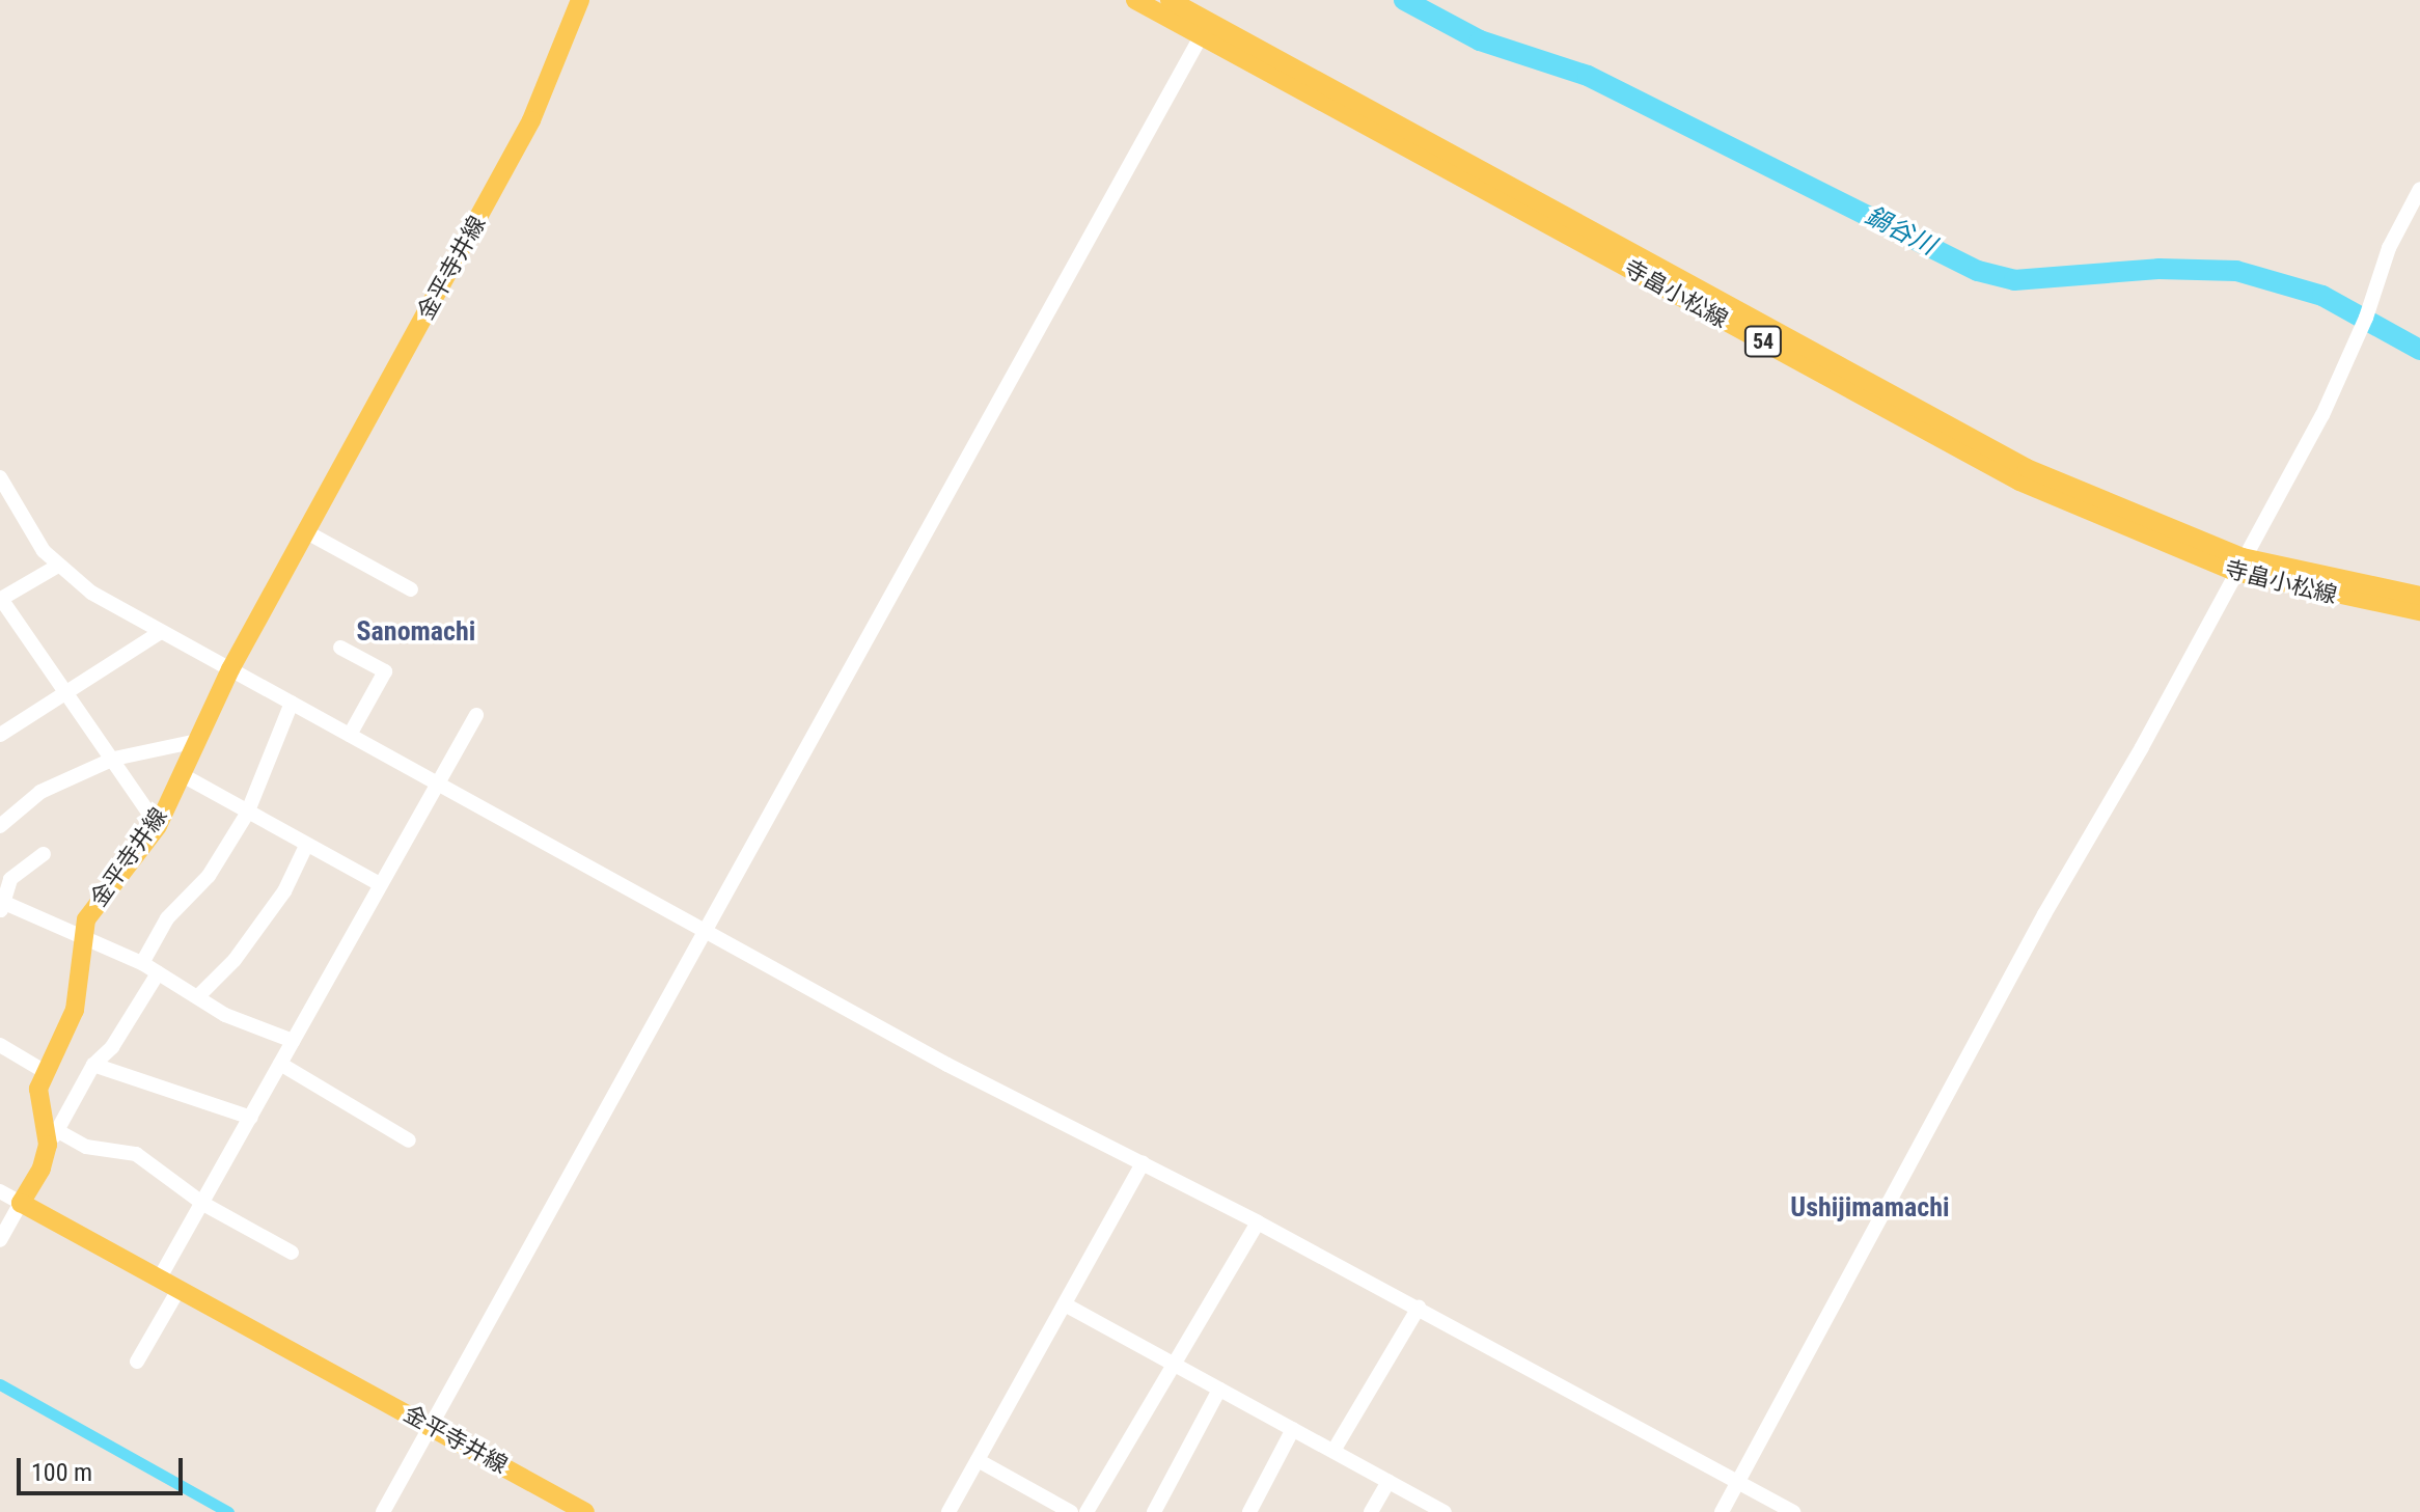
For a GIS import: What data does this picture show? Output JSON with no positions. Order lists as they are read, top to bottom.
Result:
{
  "streets": {
    "main road": ["金平寺井線", "寺畠小松線", "54"]
  },
  "districts": ["Sanomachi", "Ushijimamachi"],
  "water": ["鍋谷川"],
  "scale_bar": "100 m"
}
